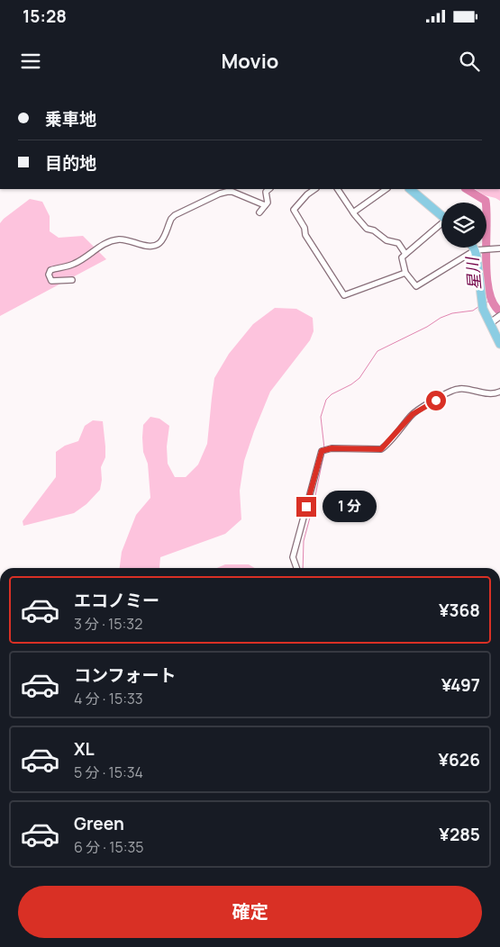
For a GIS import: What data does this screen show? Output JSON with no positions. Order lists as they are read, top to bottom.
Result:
{
  "water": ["星川"],
  "page": {
    "status": "15:28",
    "header": "Movio",
    "banner": ["乗車地", "目的地"],
    "bubble": "1 分",
    "list": [
      {
        "name": "エコノミー",
        "note": "3 分 · 15:32",
        "value": "¥368"
      },
      {
        "name": "コンフォート",
        "note": "4 分 · 15:33",
        "value": "¥497"
      },
      {
        "name": "XL",
        "note": "5 分 · 15:34",
        "value": "¥626"
      },
      {
        "name": "Green",
        "note": "6 分 · 15:35",
        "value": "¥285"
      }
    ],
    "buttons": "確定"
  }
}
